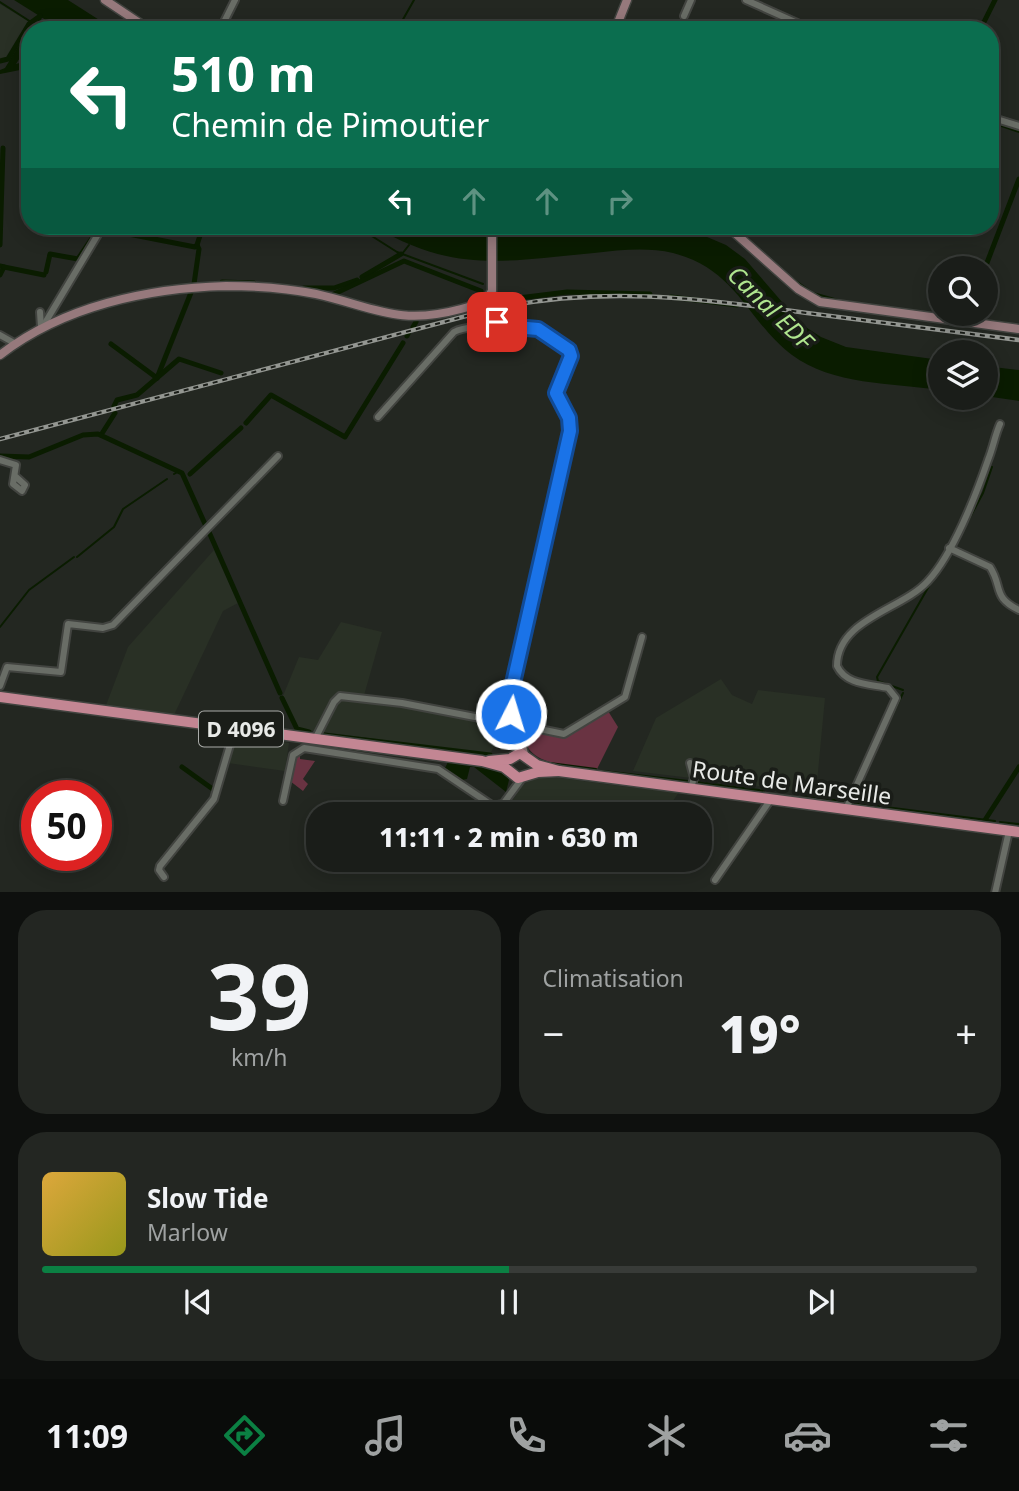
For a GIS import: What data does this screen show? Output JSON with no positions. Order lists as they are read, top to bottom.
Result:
{
  "streets": {
    "main road": ["D 4096", "Route de Marseille"]
  },
  "water": ["Canal EDF"],
  "page": {
    "turn": ["510 m", "Chemin de Pimoutier"],
    "limit": "50",
    "trip": "11:11 · 2 min · 630 m",
    "tile": [
      ["39", "km/h"],
      "Climatisation"
    ],
    "heat": ["−", "19°", "+"],
    "song": ["Slow Tide", "Marlow"],
    "tabs": "11:09"
  }
}
